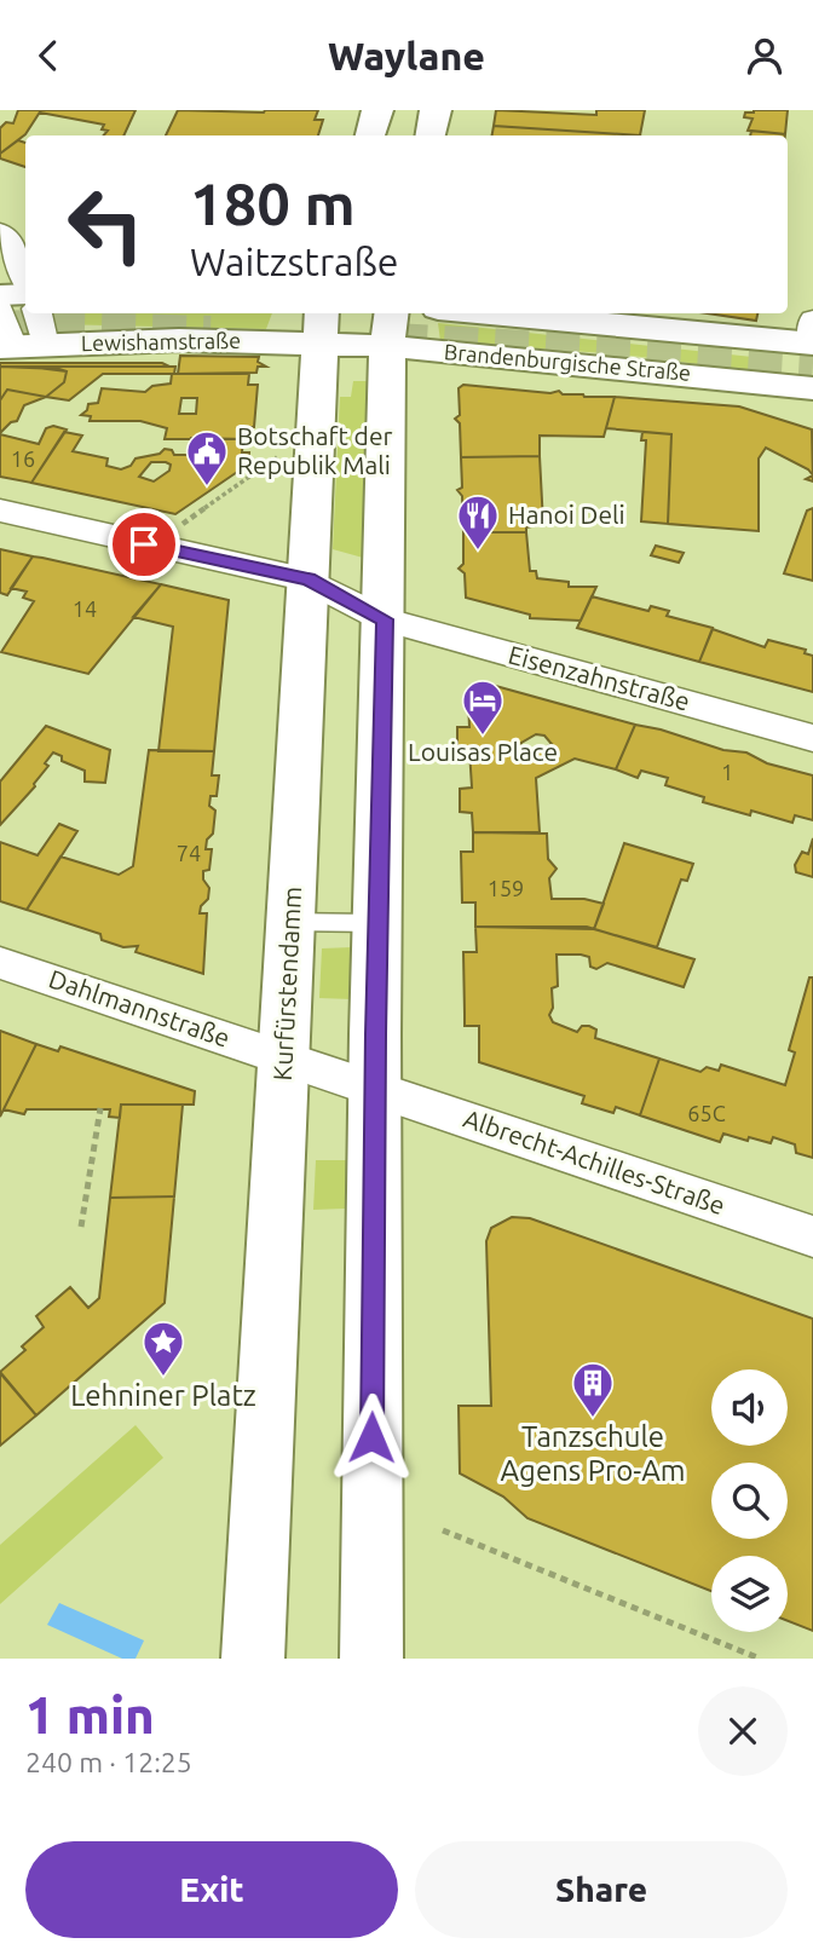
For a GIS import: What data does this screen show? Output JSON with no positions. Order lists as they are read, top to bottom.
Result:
{
  "streets": {
    "main road": ["Lewishamstraße", "Brandenburgische Straße", "Kurfürstendamm"],
    "street": ["Eisenzahnstraße", "Dahlmannstraße", "Albrecht-Achilles-Straße"]
  },
  "crossings": [
    ["Lewishamstraße", "Brandenburgische Straße"],
    ["Lewishamstraße", "Kurfürstendamm"],
    ["Brandenburgische Straße", "Kurfürstendamm"],
    ["Eisenzahnstraße", "Kurfürstendamm"],
    ["Kurfürstendamm", "Dahlmannstraße"],
    ["Dahlmannstraße", "Albrecht-Achilles-Straße"]
  ],
  "places": {
    "public building": ["Botschaft der Republik Mali"],
    "restaurant": ["Hanoi Deli"],
    "hotel": ["Louisas Place"],
    "place": ["Lehniner Platz"],
    "building": ["Tanzschule Agens Pro-Am"]
  },
  "house_numbers": [
    "16",
    "14",
    "1",
    "74",
    "159",
    "65C"
  ],
  "page": {
    "header": "Waylane",
    "turn": ["180 m", "Waitzstraße"],
    "heading": ["1 min", "240 m · 12:25"],
    "buttons": ["Exit", "Share"]
  }
}
